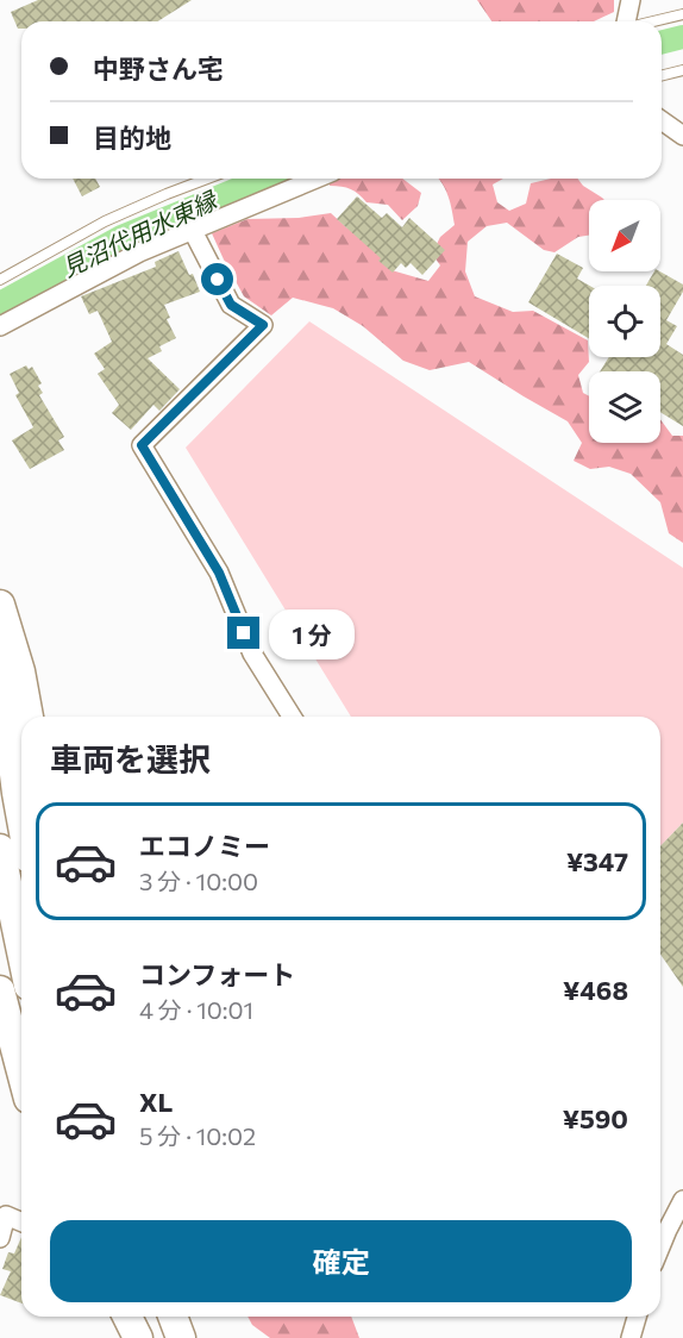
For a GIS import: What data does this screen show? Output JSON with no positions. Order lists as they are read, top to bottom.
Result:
{
  "water": ["見沼代用水東縁"],
  "north": "bottom left",
  "page": {
    "banner": ["中野さん宅", "目的地"],
    "bubble": "1 分",
    "heading": "車両を選択",
    "list": [
      {
        "name": "エコノミー",
        "note": "3 分 · 10:00",
        "value": "¥347"
      },
      {
        "name": "コンフォート",
        "note": "4 分 · 10:01",
        "value": "¥468"
      },
      {
        "name": "XL",
        "note": "5 分 · 10:02",
        "value": "¥590"
      }
    ],
    "buttons": "確定"
  }
}
